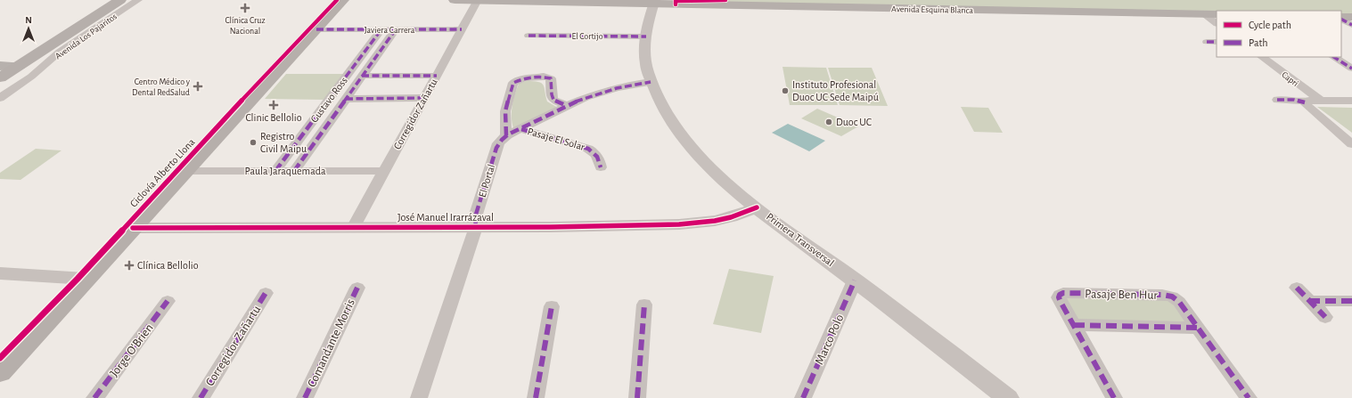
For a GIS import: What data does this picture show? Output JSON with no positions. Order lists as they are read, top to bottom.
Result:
{
  "streets": {
    "main road": ["Avenida Esquina Blanca", "Avenida Los Pajaritos"],
    "street": [
      "Javiera Carrera",
      "El Cortijo",
      "Capri",
      "Gustavo Ross",
      "Corregidor Zañartu",
      "Pasaje El Solar",
      "Paula Jaraquemada",
      "El Portal",
      "José Manuel Irarrázaval",
      "Primera Transversal",
      "Pasaje Ben Hur",
      "Marco Polo",
      "Comandante Morris",
      "Jorge O'Brien"
    ],
    "cycle path": ["Ciclovía Alberto Llona"]
  },
  "crossings": [
    ["Avenida Esquina Blanca", "Corregidor Zañartu"],
    ["Avenida Esquina Blanca", "Primera Transversal"],
    ["Javiera Carrera", "Gustavo Ross"],
    ["Javiera Carrera", "Corregidor Zañartu"],
    ["El Cortijo", "Primera Transversal"],
    ["Gustavo Ross", "Paula Jaraquemada"],
    ["Corregidor Zañartu", "Paula Jaraquemada"],
    ["Corregidor Zañartu", "José Manuel Irarrázaval"],
    ["Pasaje El Solar", "El Portal"],
    ["El Portal", "José Manuel Irarrázaval"],
    ["El Portal", "Primera Transversal"],
    ["José Manuel Irarrázaval", "Primera Transversal"],
    ["Primera Transversal", "Marco Polo"]
  ],
  "places": {
    "health": [
      "Clínica Cruz Nacional",
      "Centro Médico y Dental RedSalud",
      "Clinic Bellolio",
      "Clínica Bellolio"
    ],
    "other": ["Instituto Profesional Duoc UC Sede Maipú", "Duoc UC", "Registro Civil Maipu"]
  },
  "legend": ["Cycle path", "Path"],
  "north": "top"
}
